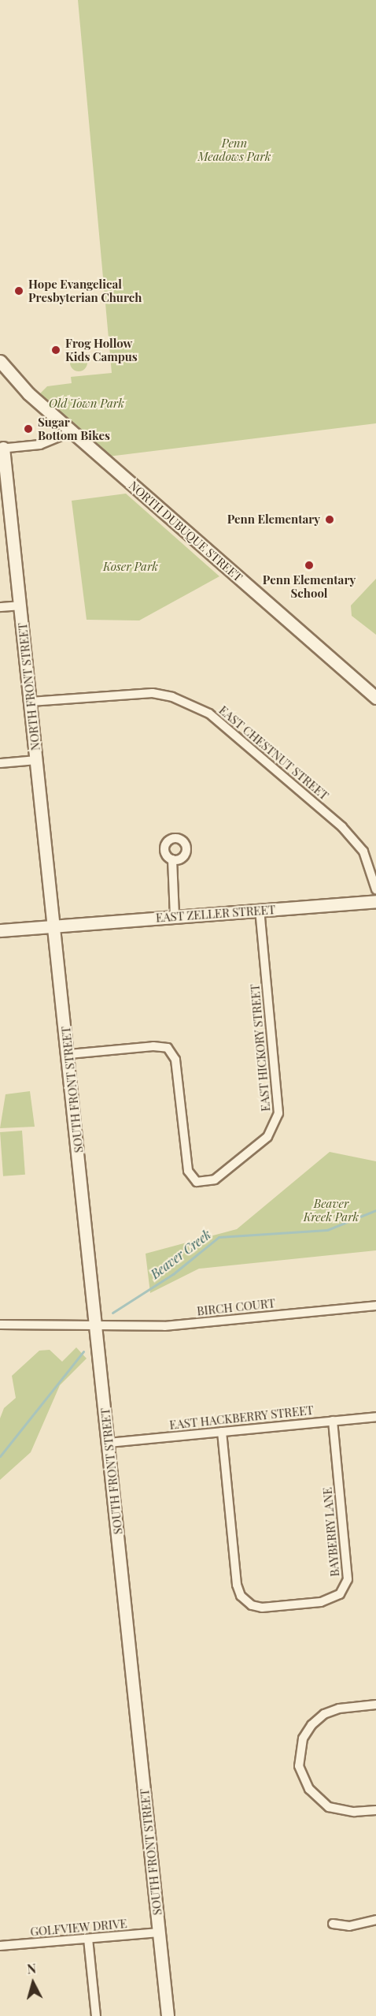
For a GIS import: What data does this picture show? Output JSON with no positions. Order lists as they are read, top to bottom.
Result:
{
  "streets": {
    "street": [
      "NORTH DUBUQUE STREET",
      "NORTH FRONT STREET",
      "EAST CHESTNUT STREET",
      "EAST ZELLER STREET",
      "EAST HICKORY STREET",
      "SOUTH FRONT STREET",
      "BIRCH COURT",
      "EAST HACKBERRY STREET",
      "BAYBERRY LANE",
      "GOLFVIEW DRIVE"
    ]
  },
  "crossings": [
    ["NORTH FRONT STREET", "EAST CHESTNUT STREET"],
    ["NORTH FRONT STREET", "EAST ZELLER STREET"],
    ["NORTH FRONT STREET", "SOUTH FRONT STREET"],
    ["EAST ZELLER STREET", "EAST HICKORY STREET"],
    ["EAST ZELLER STREET", "SOUTH FRONT STREET"],
    ["EAST HICKORY STREET", "SOUTH FRONT STREET"],
    ["SOUTH FRONT STREET", "BIRCH COURT"],
    ["SOUTH FRONT STREET", "EAST HACKBERRY STREET"],
    ["SOUTH FRONT STREET", "GOLFVIEW DRIVE"],
    ["EAST HACKBERRY STREET", "BAYBERRY LANE"]
  ],
  "water": ["Beaver Creek"],
  "parks": [
    "Penn Meadows Park",
    "Old Town Park",
    "Koser Park",
    "Beaver Kreek Park"
  ],
  "places": [
    "Hope Evangelical Presbyterian Church",
    "Frog Hollow Kids Campus",
    "Sugar Bottom Bikes",
    "Penn Elementary",
    "Penn Elementary School"
  ],
  "north": "top"
}
